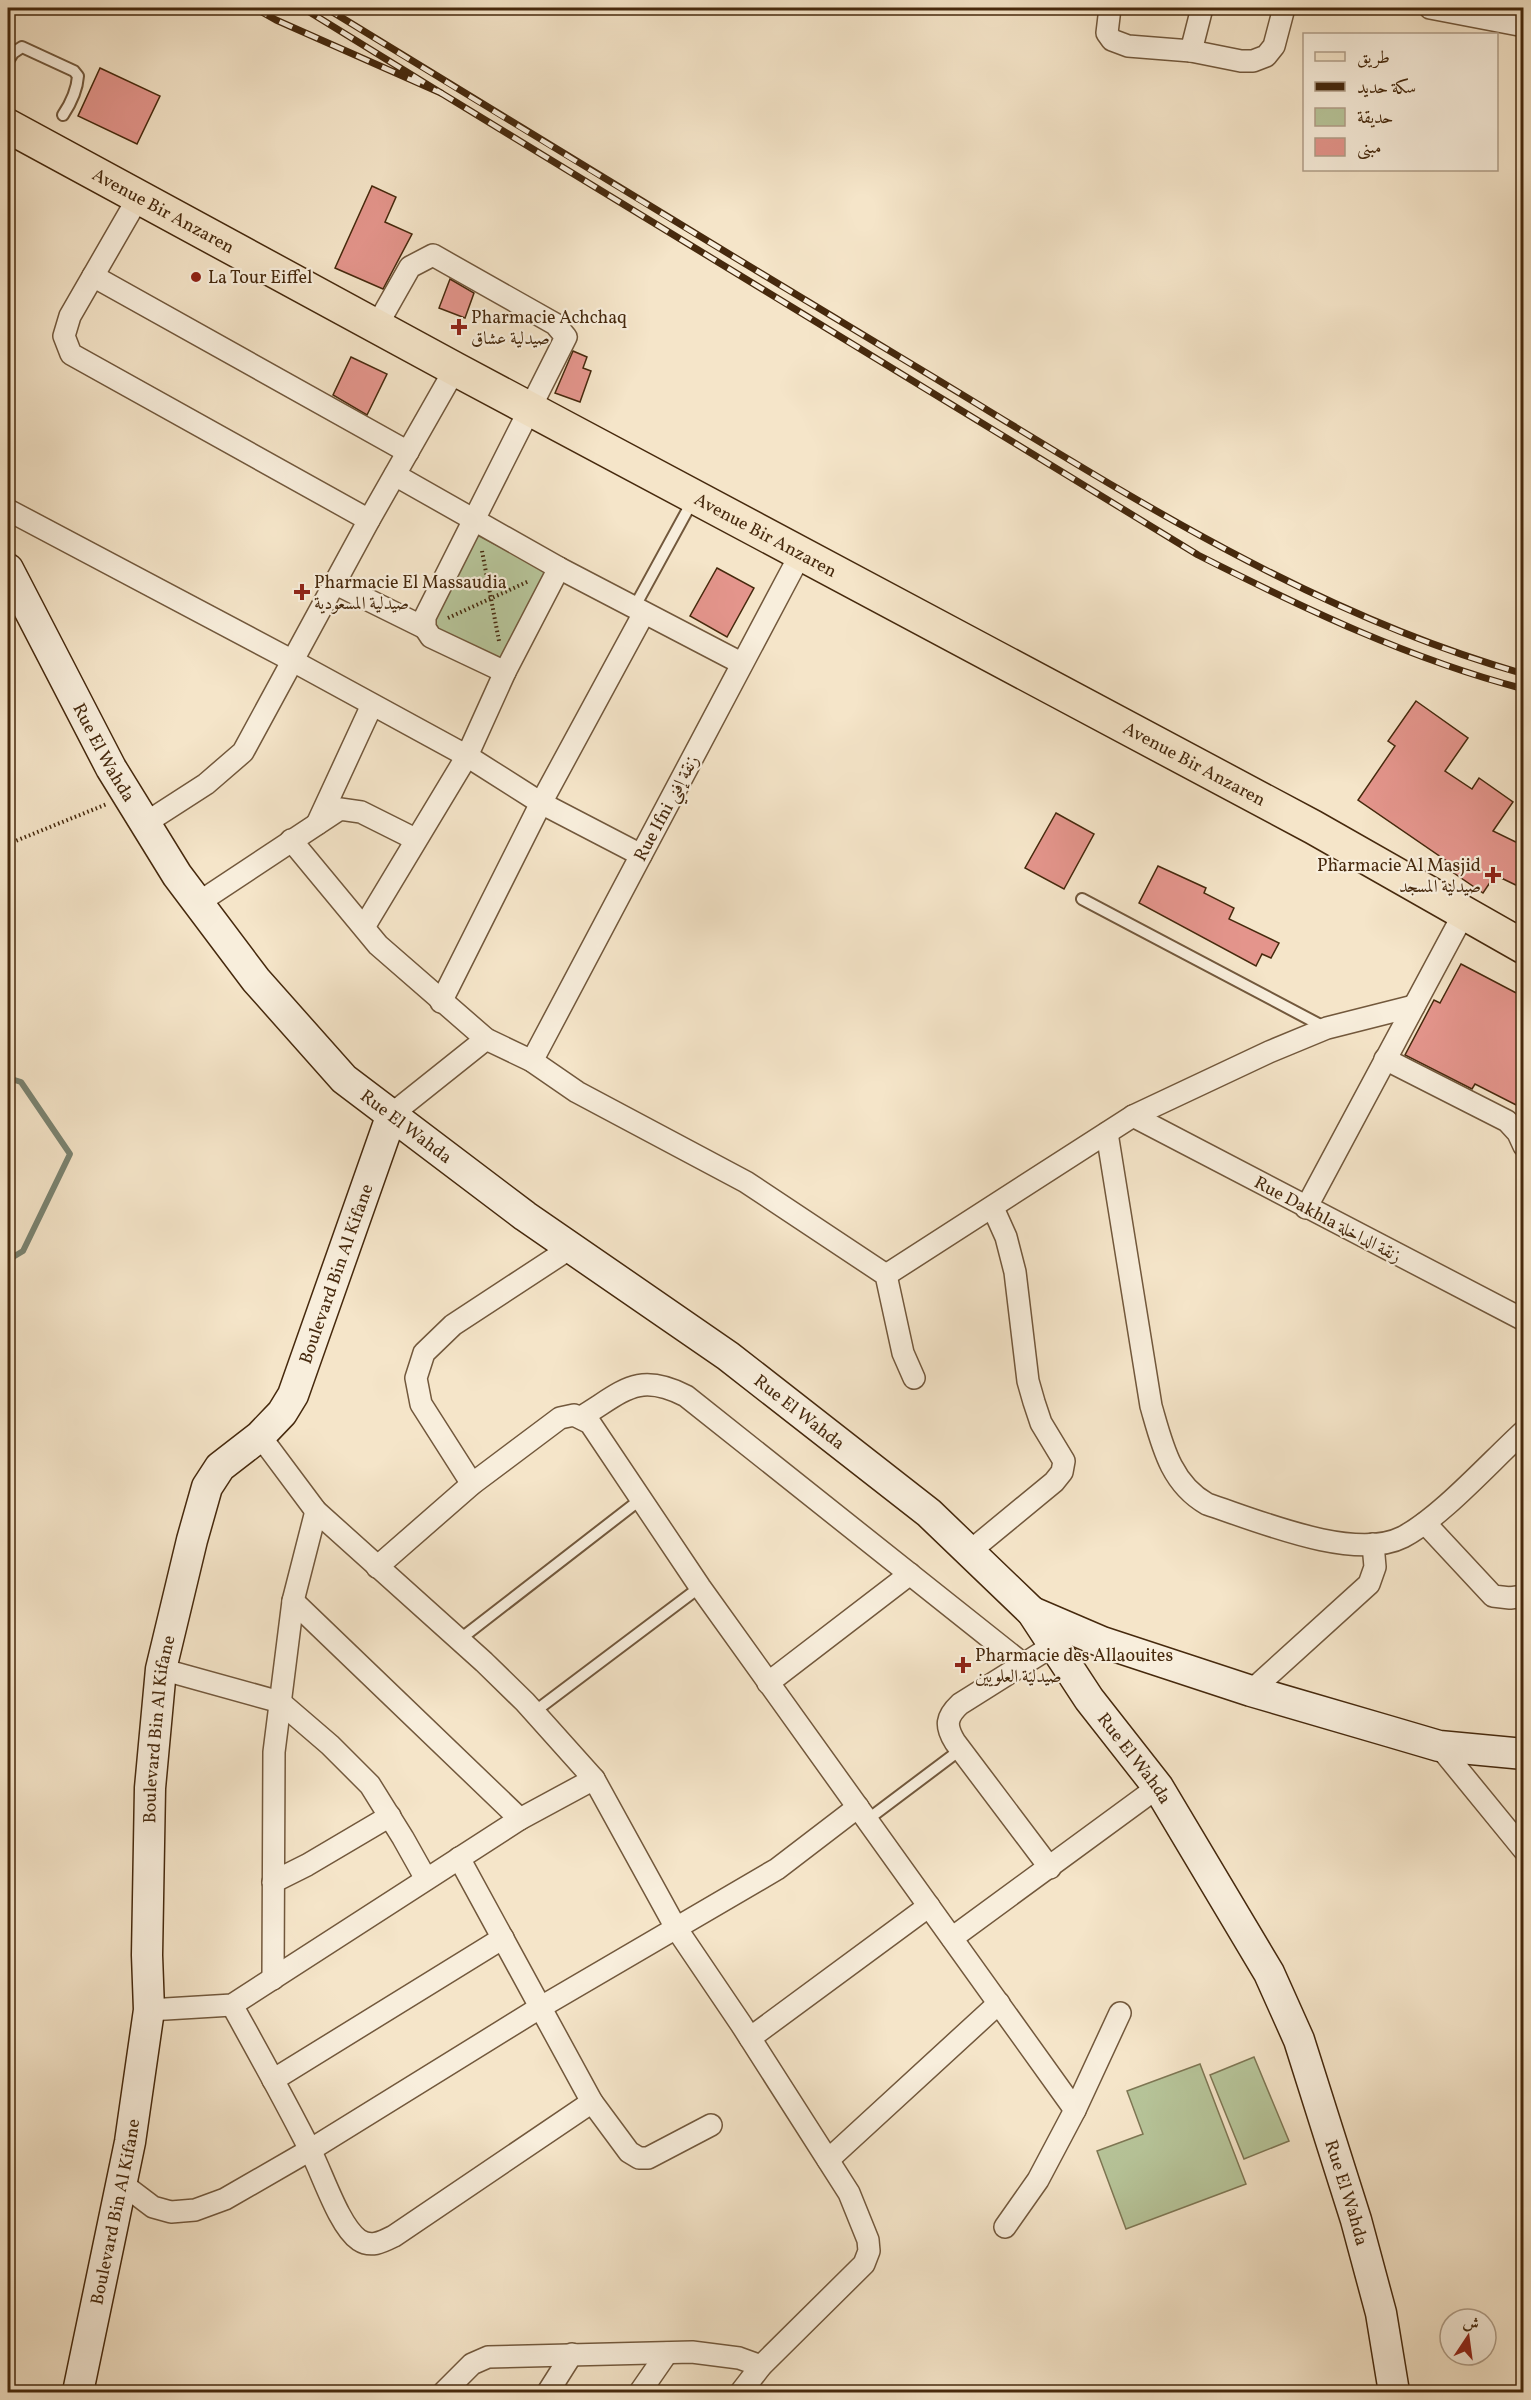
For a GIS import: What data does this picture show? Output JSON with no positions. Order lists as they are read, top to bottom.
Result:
{
  "streets": {
    "main road": ["Avenue Bir Anzaren"],
    "street": [
      "Rue El Wahda",
      "Rue Ifni زنقة إفني",
      "Rue Dakhla زنقة الداخلة",
      "Boulevard Bin Al Kifane"
    ]
  },
  "crossings": [
    ["Avenue Bir Anzaren", "Rue Ifni زنقة إفني"],
    ["Rue El Wahda", "Boulevard Bin Al Kifane"]
  ],
  "places": {
    "other": ["La Tour Eiffel"],
    "health": [
      "Pharmacie Achchaq صيدلية عشاق",
      "Pharmacie El Massaudia صيدلية المسعودية",
      "Pharmacie Al Masjid صيدلية المسجد",
      "Pharmacie des Allaouites صيدلية العلويين"
    ]
  },
  "legend": [
    "طريق",
    "سكة حديد",
    "حديقة",
    "مبنى"
  ],
  "north": "top"
}
